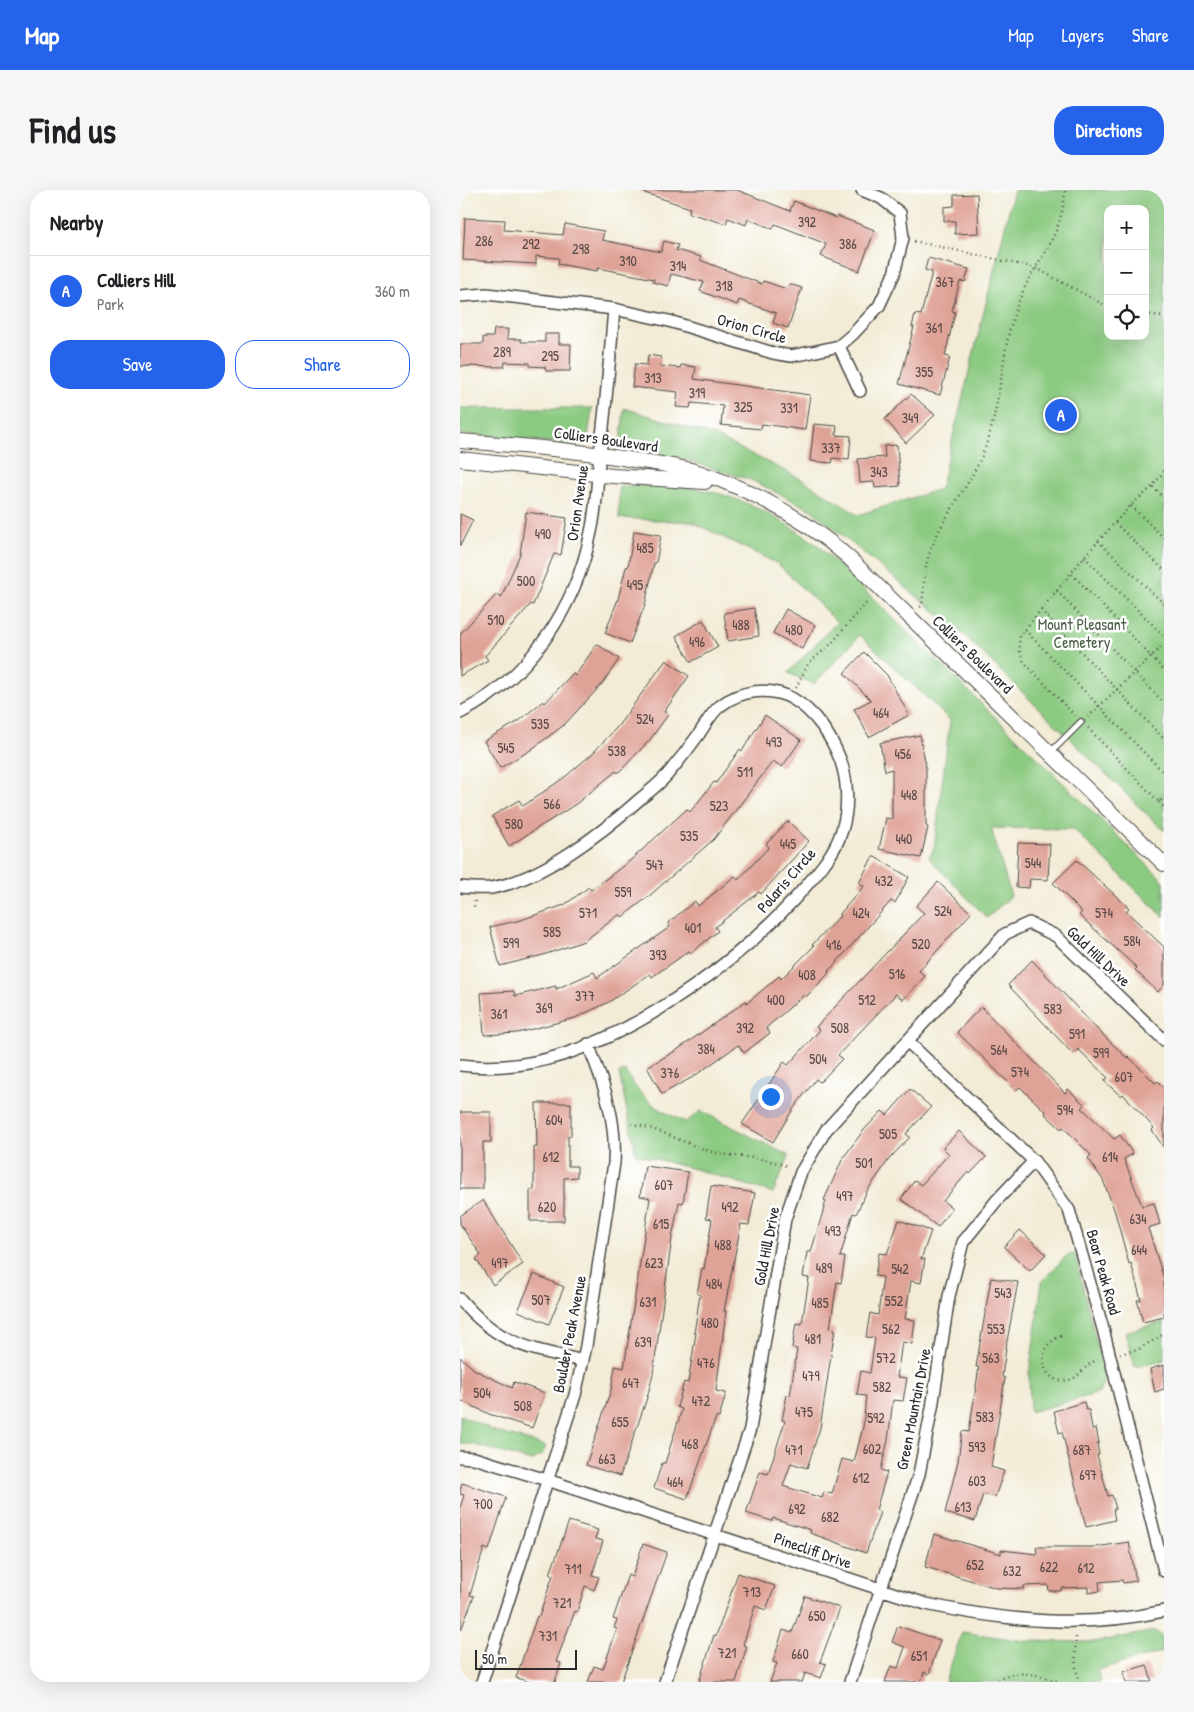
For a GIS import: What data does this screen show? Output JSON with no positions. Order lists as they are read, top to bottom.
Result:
{
  "streets": {
    "street": [
      "Orion Circle",
      "Colliers Boulevard",
      "Orion Avenue",
      "Polaris Circle",
      "Gold Hill Drive",
      "Bear Peak Road",
      "Boulder Peak Avenue",
      "Green Mountain Drive",
      "Pinecliff Drive"
    ]
  },
  "crossings": [
    ["Orion Circle", "Orion Avenue"],
    ["Colliers Boulevard", "Orion Avenue"],
    ["Polaris Circle", "Boulder Peak Avenue"],
    ["Gold Hill Drive", "Bear Peak Road"],
    ["Gold Hill Drive", "Pinecliff Drive"],
    ["Bear Peak Road", "Green Mountain Drive"],
    ["Boulder Peak Avenue", "Pinecliff Drive"],
    ["Green Mountain Drive", "Pinecliff Drive"]
  ],
  "parks": ["Mount Pleasant Cemetery"],
  "house_numbers": [
    "392",
    "286",
    "292",
    "386",
    "298",
    "310",
    "314",
    "367",
    "318",
    "361",
    "289",
    "295",
    "355",
    "313",
    "319",
    "325",
    "331",
    "349",
    "337",
    "343",
    "490",
    "485",
    "500",
    "495",
    "510",
    "488",
    "480",
    "496",
    "464",
    "524",
    "535",
    "493",
    "545",
    "538",
    "456",
    "511",
    "448",
    "566",
    "523",
    "580",
    "535",
    "440",
    "445",
    "544",
    "547",
    "432",
    "559",
    "524",
    "571",
    "424",
    "574",
    "401",
    "585",
    "584",
    "599",
    "520",
    "416",
    "393",
    "516",
    "408",
    "377",
    "400",
    "512",
    "369",
    "583",
    "361",
    "392",
    "508",
    "591",
    "384",
    "564",
    "599",
    "504",
    "574",
    "376",
    "607",
    "594",
    "604",
    "505",
    "612",
    "614",
    "501",
    "607",
    "497",
    "620",
    "492",
    "634",
    "615",
    "493",
    "488",
    "644",
    "497",
    "623",
    "489",
    "542",
    "484",
    "543",
    "507",
    "552",
    "631",
    "485",
    "480",
    "562",
    "553",
    "481",
    "639",
    "572",
    "563",
    "476",
    "479",
    "647",
    "582",
    "504",
    "472",
    "508",
    "475",
    "583",
    "592",
    "655",
    "468",
    "593",
    "602",
    "471",
    "687",
    "663",
    "697",
    "612",
    "603",
    "464",
    "700",
    "613",
    "692",
    "682",
    "652",
    "622",
    "612",
    "711",
    "632",
    "713",
    "721",
    "650",
    "731",
    "721",
    "660",
    "651"
  ],
  "scale_bar": "50 m",
  "page": {
    "header": "Map",
    "nav": ["Map", "Layers", "Share"],
    "buttons": [
      "Directions",
      ["Save", "Share"]
    ],
    "title": "Find us",
    "heading": "Nearby",
    "map_buttons": ["+", "−"],
    "list": [
      {
        "mark": "A",
        "name": "Colliers Hill",
        "note": "Park",
        "value": "360 m"
      }
    ],
    "pins": "A",
    "scale": "50 m"
  }
}
